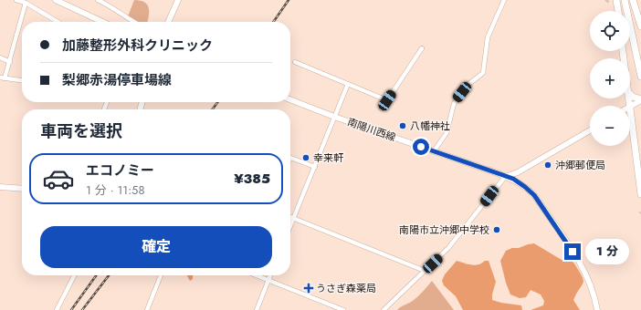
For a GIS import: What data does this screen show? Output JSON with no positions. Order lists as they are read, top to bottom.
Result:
{
  "streets": {
    "main road": ["南陽川西線"]
  },
  "places": {
    "other": [
      "八幡神社",
      "幸来軒",
      "沖郷郵便局",
      "南陽市立沖郷中学校"
    ],
    "health": ["うさぎ森薬局"]
  },
  "page": {
    "map_buttons": ["+", "−"],
    "banner": ["加藤整形外科クリニック", "梨郷赤湯停車場線"],
    "heading": "車両を選択",
    "list": [
      {
        "name": "エコノミー",
        "note": "1 分 · 11:58",
        "value": "¥385"
      }
    ],
    "buttons": "確定",
    "bubble": "1 分"
  }
}
